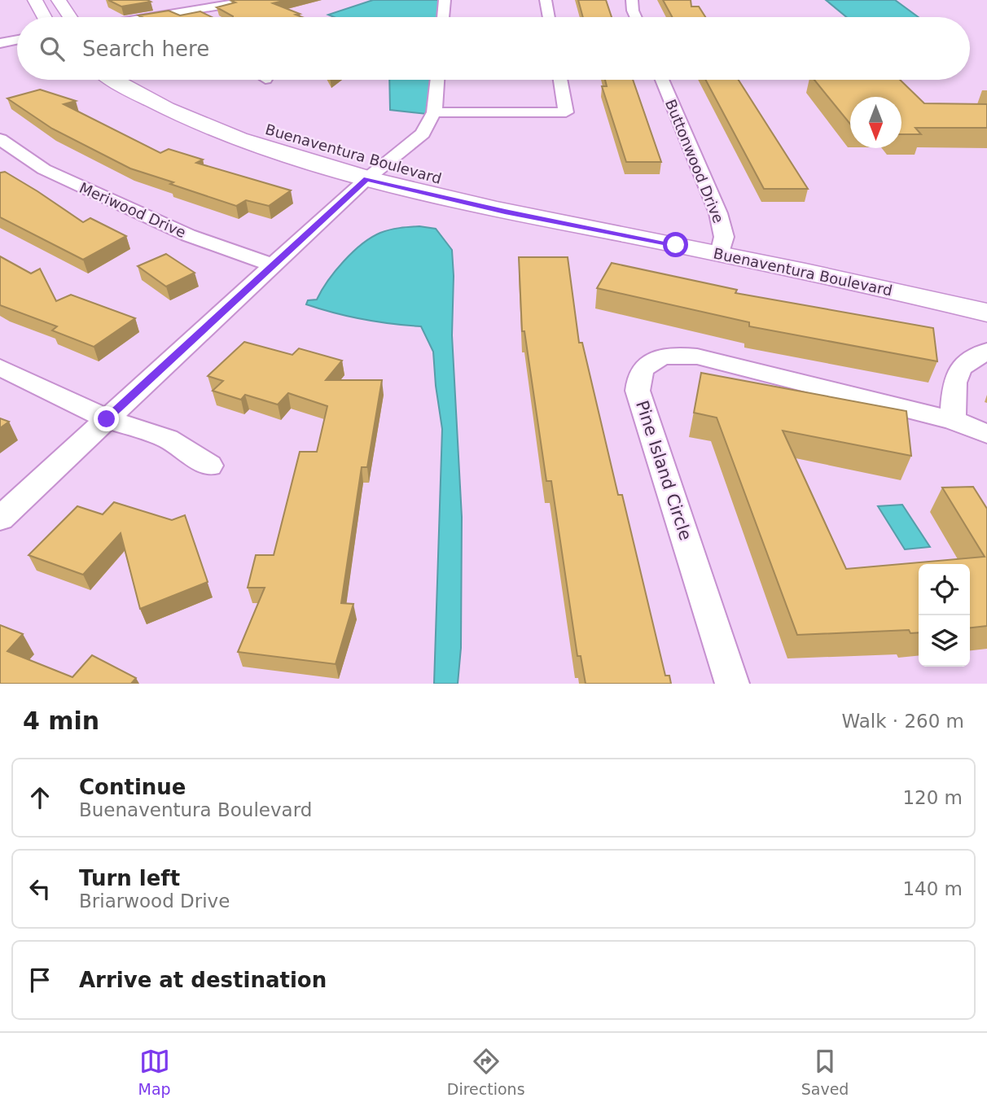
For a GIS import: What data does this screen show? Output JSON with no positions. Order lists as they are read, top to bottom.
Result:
{
  "streets": {
    "main road": ["Buenaventura Boulevard"],
    "street": ["Buttonwood Drive", "Meriwood Drive", "Pine Island Circle"]
  },
  "crossings": [
    ["Buenaventura Boulevard", "Buttonwood Drive"]
  ],
  "north": "bottom",
  "page": {
    "search": "Search here",
    "heading": ["4 min", "Walk · 260 m"],
    "list": [
      ["Continue", "Buenaventura Boulevard", "120 m"],
      ["Turn left", "Briarwood Drive", "140 m"],
      "Arrive at destination"
    ],
    "nav": ["Map", "Directions", "Saved"]
  }
}
